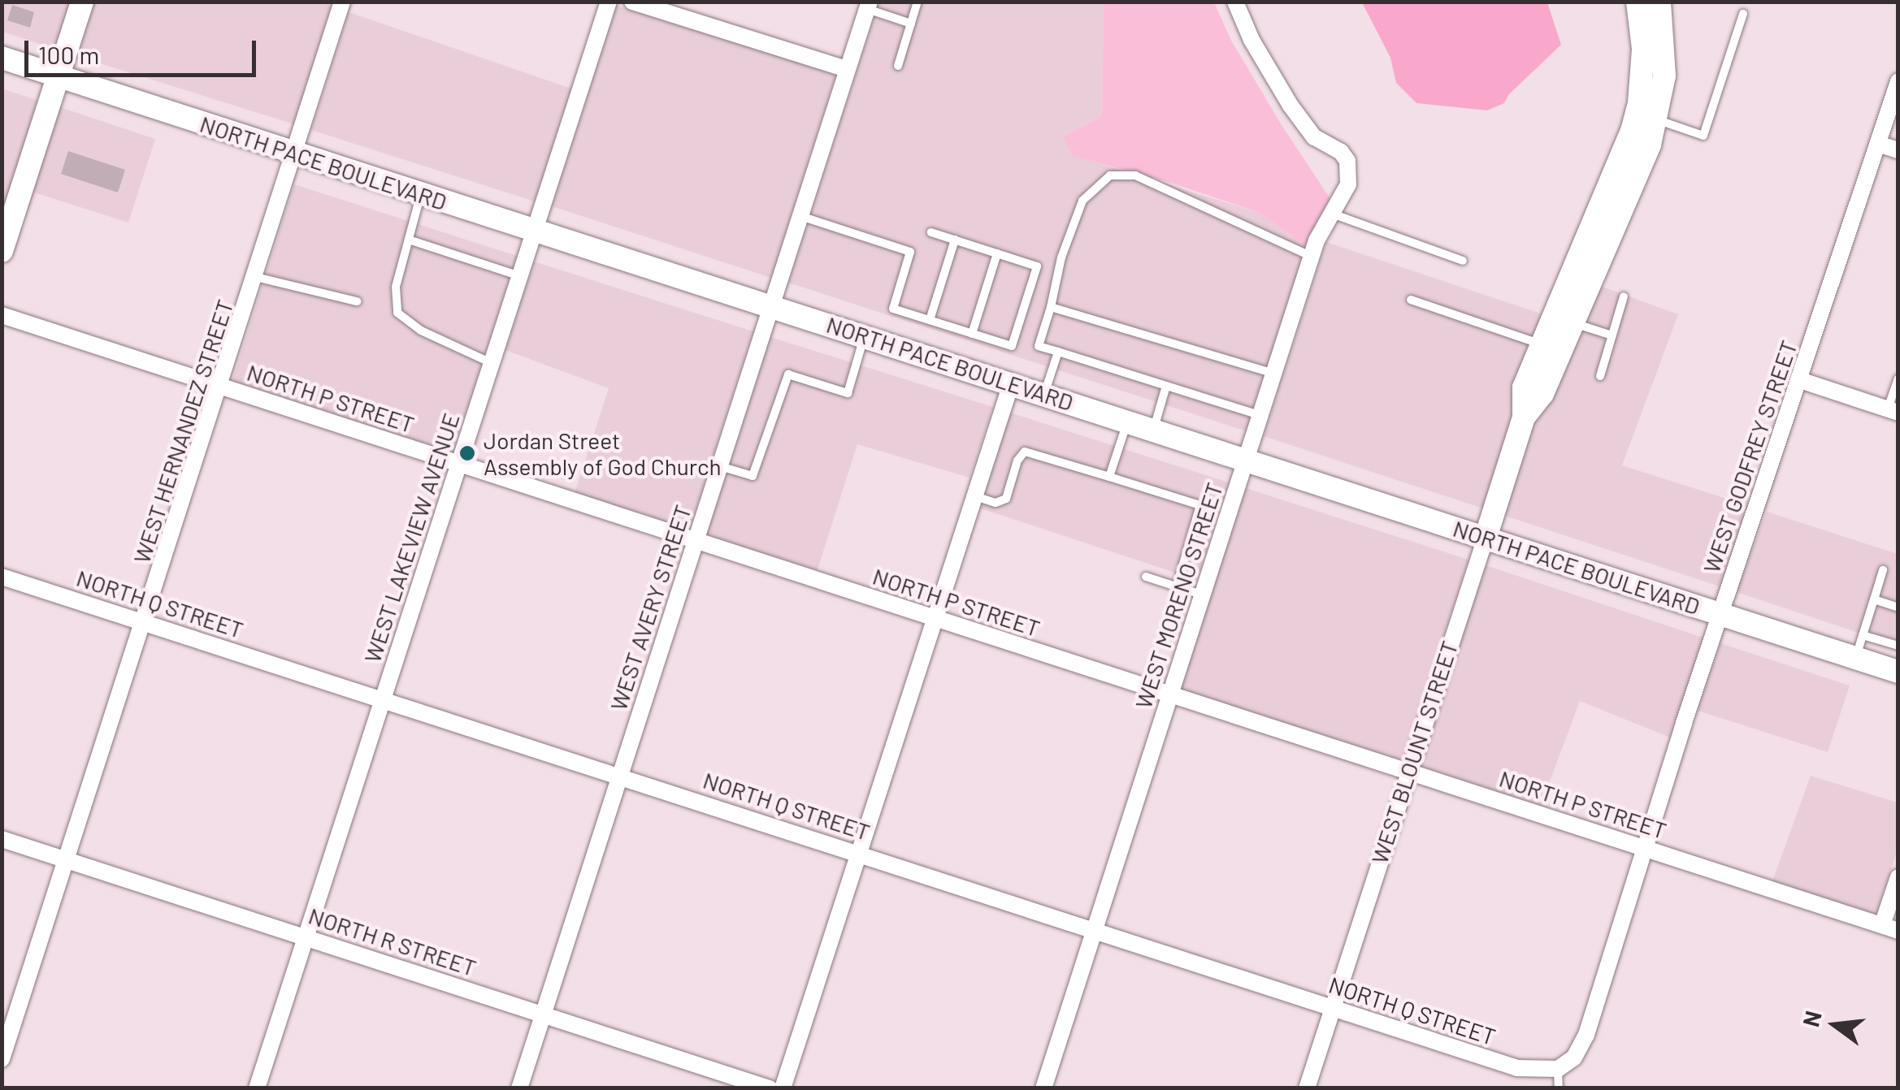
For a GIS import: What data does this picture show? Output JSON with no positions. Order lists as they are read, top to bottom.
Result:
{
  "streets": {
    "main road": ["NORTH PACE BOULEVARD", "WEST BLOUNT STREET"],
    "street": [
      "NORTH P STREET",
      "WEST HERNANDEZ STREET",
      "WEST GODFREY STREET",
      "WEST LAKEVIEW AVENUE",
      "WEST MORENO STREET",
      "NORTH Q STREET",
      "WEST AVERY STREET",
      "NORTH R STREET"
    ]
  },
  "crossings": [
    ["NORTH PACE BOULEVARD", "WEST HERNANDEZ STREET"],
    ["NORTH PACE BOULEVARD", "WEST GODFREY STREET"],
    ["NORTH PACE BOULEVARD", "WEST LAKEVIEW AVENUE"],
    ["NORTH PACE BOULEVARD", "WEST MORENO STREET"],
    ["NORTH PACE BOULEVARD", "WEST AVERY STREET"],
    ["NORTH PACE BOULEVARD", "WEST BLOUNT STREET"],
    ["NORTH P STREET", "WEST HERNANDEZ STREET"],
    ["NORTH P STREET", "WEST GODFREY STREET"],
    ["NORTH P STREET", "WEST LAKEVIEW AVENUE"],
    ["NORTH P STREET", "WEST MORENO STREET"],
    ["NORTH P STREET", "WEST AVERY STREET"],
    ["NORTH P STREET", "WEST BLOUNT STREET"],
    ["WEST HERNANDEZ STREET", "NORTH Q STREET"],
    ["WEST HERNANDEZ STREET", "NORTH R STREET"],
    ["WEST GODFREY STREET", "NORTH Q STREET"],
    ["WEST LAKEVIEW AVENUE", "NORTH Q STREET"],
    ["WEST LAKEVIEW AVENUE", "NORTH R STREET"],
    ["WEST MORENO STREET", "NORTH Q STREET"],
    ["NORTH Q STREET", "WEST AVERY STREET"],
    ["NORTH Q STREET", "WEST BLOUNT STREET"],
    ["WEST AVERY STREET", "NORTH R STREET"]
  ],
  "places": ["Jordan Street Assembly of God Church"],
  "scale_bar": "100 m",
  "north": "left"
}
